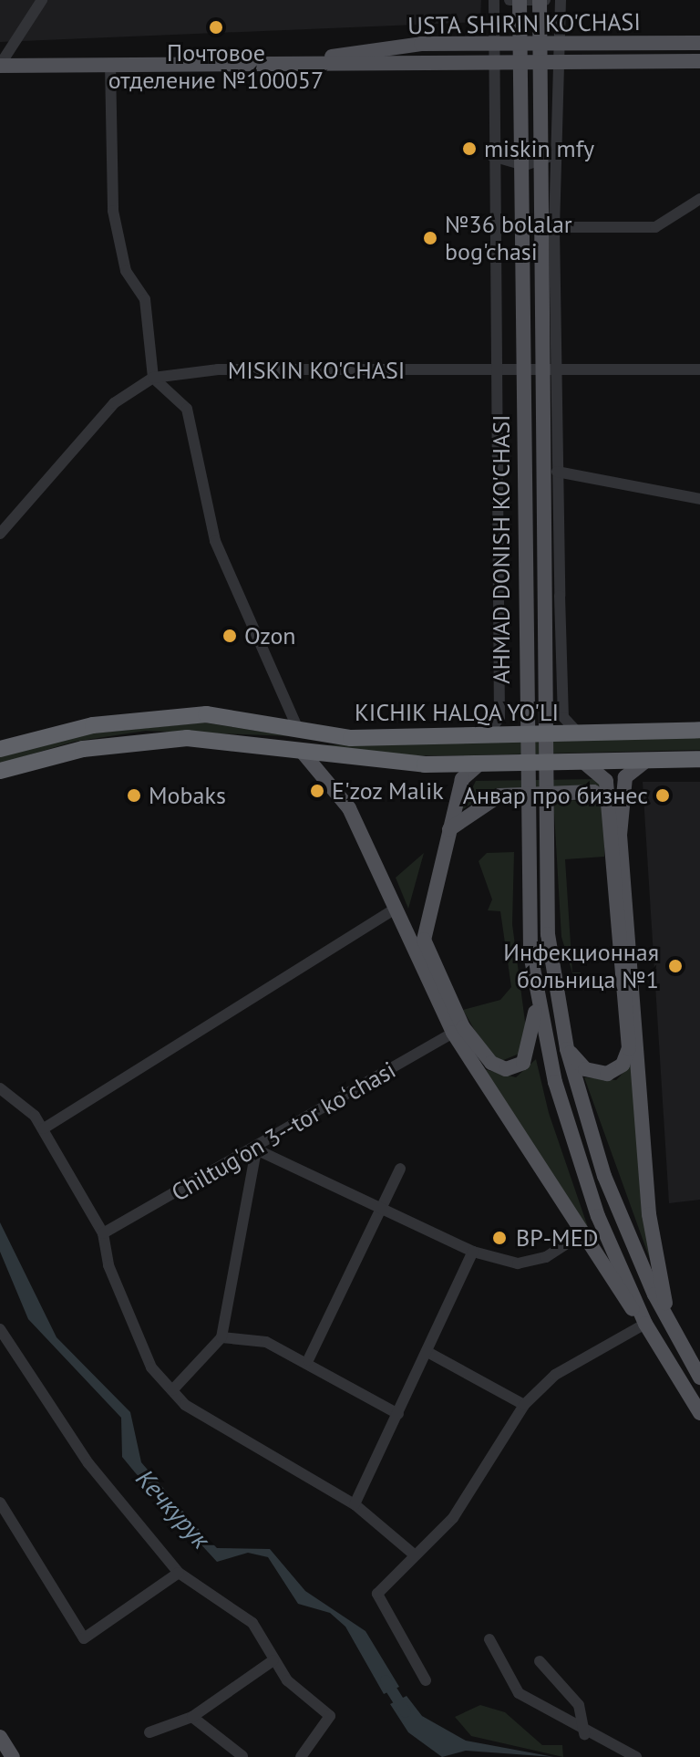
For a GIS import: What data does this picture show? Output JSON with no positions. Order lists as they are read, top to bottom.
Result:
{
  "streets": {
    "highway": ["KICHIK HALQA YO'LI"],
    "main road": ["USTA SHIRIN KO'CHASI", "AHMAD DONISH KO'CHASI"],
    "street": ["MISKIN KO'CHASI", "Chiltug'on 3--tor koʻchasi"]
  },
  "crossings": [
    ["USTA SHIRIN KO'CHASI", "AHMAD DONISH KO'CHASI"],
    ["MISKIN KO'CHASI", "AHMAD DONISH KO'CHASI"],
    ["AHMAD DONISH KO'CHASI", "KICHIK HALQA YO'LI"]
  ],
  "water": ["Кечкурук"],
  "places": [
    "Почтовое отделение №100057",
    "miskin mfy",
    "№36 bolalar bog'chasi",
    "Ozon",
    "E'zoz Malik",
    "Mobaks",
    "Анвар про бизнес",
    "Инфекционная больница №1",
    "BP-MED"
  ]
}
